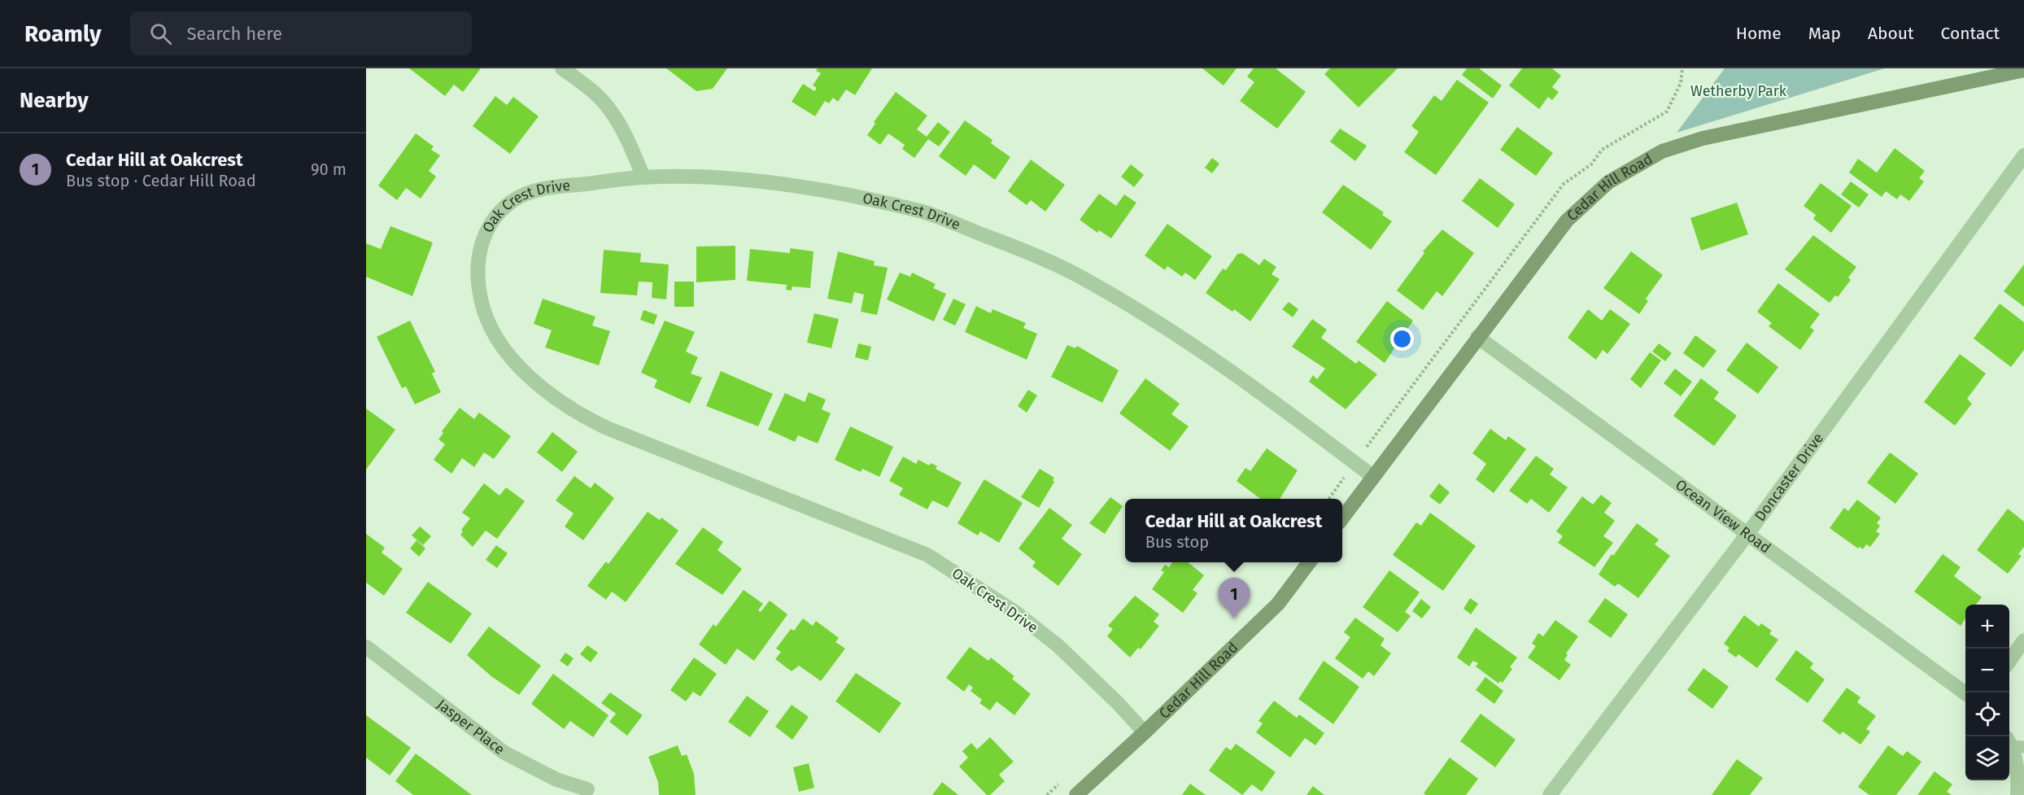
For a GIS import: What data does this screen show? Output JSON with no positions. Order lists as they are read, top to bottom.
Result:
{
  "streets": {
    "street": [
      "Cedar Hill Road",
      "Oak Crest Drive",
      "Doncaster Drive",
      "Ocean View Road",
      "Jasper Place"
    ]
  },
  "crossings": [
    ["Cedar Hill Road", "Oak Crest Drive"],
    ["Cedar Hill Road", "Ocean View Road"],
    ["Doncaster Drive", "Ocean View Road"]
  ],
  "parks": ["Wetherby Park"],
  "page": {
    "header": "Roamly",
    "search": "Search here",
    "nav": [
      "Home",
      "Map",
      "About",
      "Contact"
    ],
    "heading": "Nearby",
    "list": [
      {
        "mark": "1",
        "name": "Cedar Hill at Oakcrest",
        "note": "Bus stop · Cedar Hill Road",
        "value": "90 m"
      }
    ],
    "popup": ["Cedar Hill at Oakcrest", "Bus stop"],
    "pins": "1",
    "map_buttons": ["+", "−"]
  }
}
